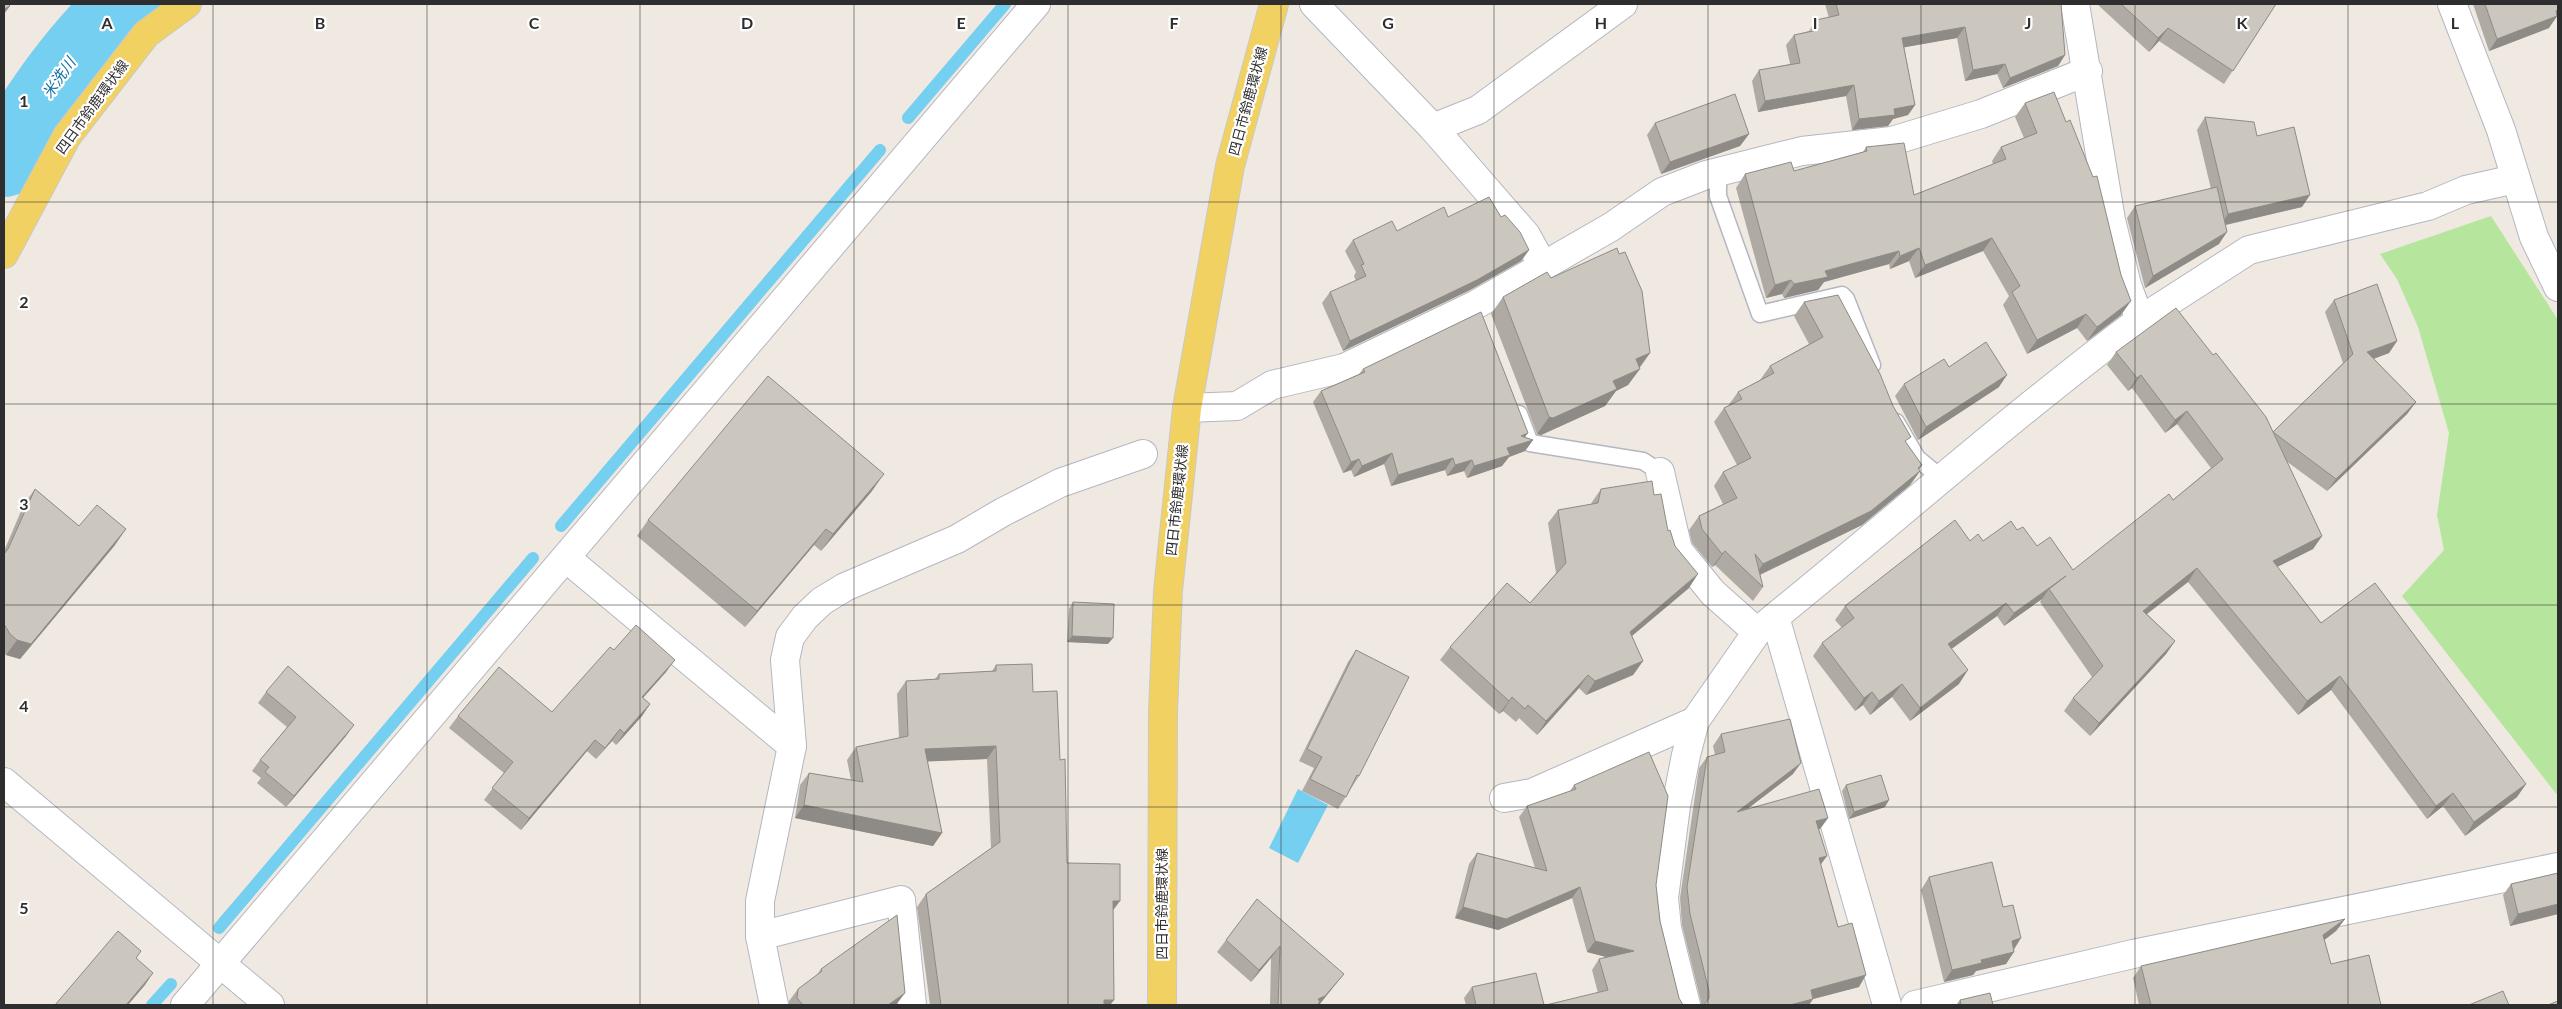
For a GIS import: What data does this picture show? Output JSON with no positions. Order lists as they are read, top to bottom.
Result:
{
  "streets": {
    "main road": ["四日市鈴鹿環状線"]
  },
  "water": ["米洗川"],
  "grid": {
    "columns": [
      "A",
      "B",
      "C",
      "D",
      "E",
      "F",
      "G",
      "H",
      "I",
      "J",
      "K",
      "L"
    ],
    "rows": [
      "1",
      "2",
      "3",
      "4",
      "5"
    ]
  }
}
